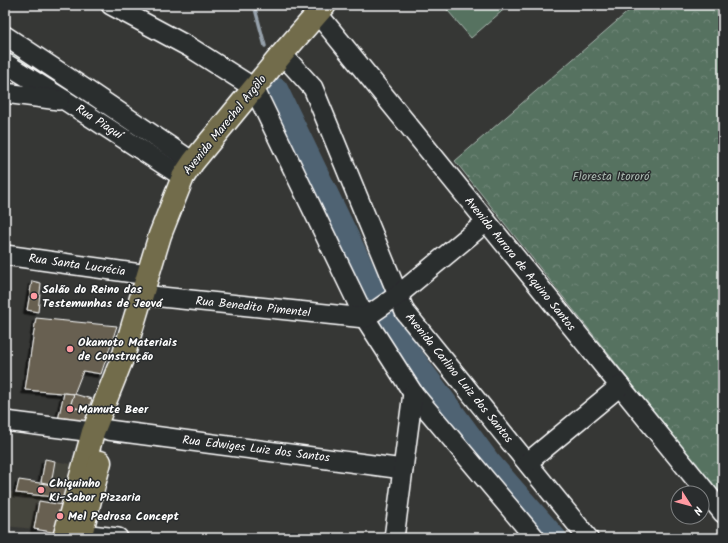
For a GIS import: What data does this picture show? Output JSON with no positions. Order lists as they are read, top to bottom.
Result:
{
  "streets": {
    "main road": ["Avenida Marechal Argôlo"],
    "street": [
      "Rua Piaguí",
      "Avenida Aurora de Aquino Santos",
      "Rua Santa Lucrécia",
      "Rua Benedito Pimentel",
      "Avenida Carlino Luiz dos Santos",
      "Rua Edwiges Luiz dos Santos"
    ]
  },
  "crossings": [
    ["Rua Piaguí", "Avenida Marechal Argôlo"],
    ["Avenida Marechal Argôlo", "Avenida Aurora de Aquino Santos"],
    ["Avenida Marechal Argôlo", "Rua Santa Lucrécia"],
    ["Avenida Marechal Argôlo", "Rua Benedito Pimentel"],
    ["Avenida Marechal Argôlo", "Avenida Carlino Luiz dos Santos"],
    ["Avenida Marechal Argôlo", "Rua Edwiges Luiz dos Santos"],
    ["Rua Santa Lucrécia", "Rua Benedito Pimentel"]
  ],
  "parks": ["Floresta Itororó"],
  "places": [
    "Salão do Reino das Testemunhas de Jeová",
    "Okamoto Materiais de Construção",
    "Mamute Beer",
    "Chiquinho Ki-Sabor Pizzaria",
    "Mel Pedrosa Concept"
  ],
  "north": "bottom right"
}
